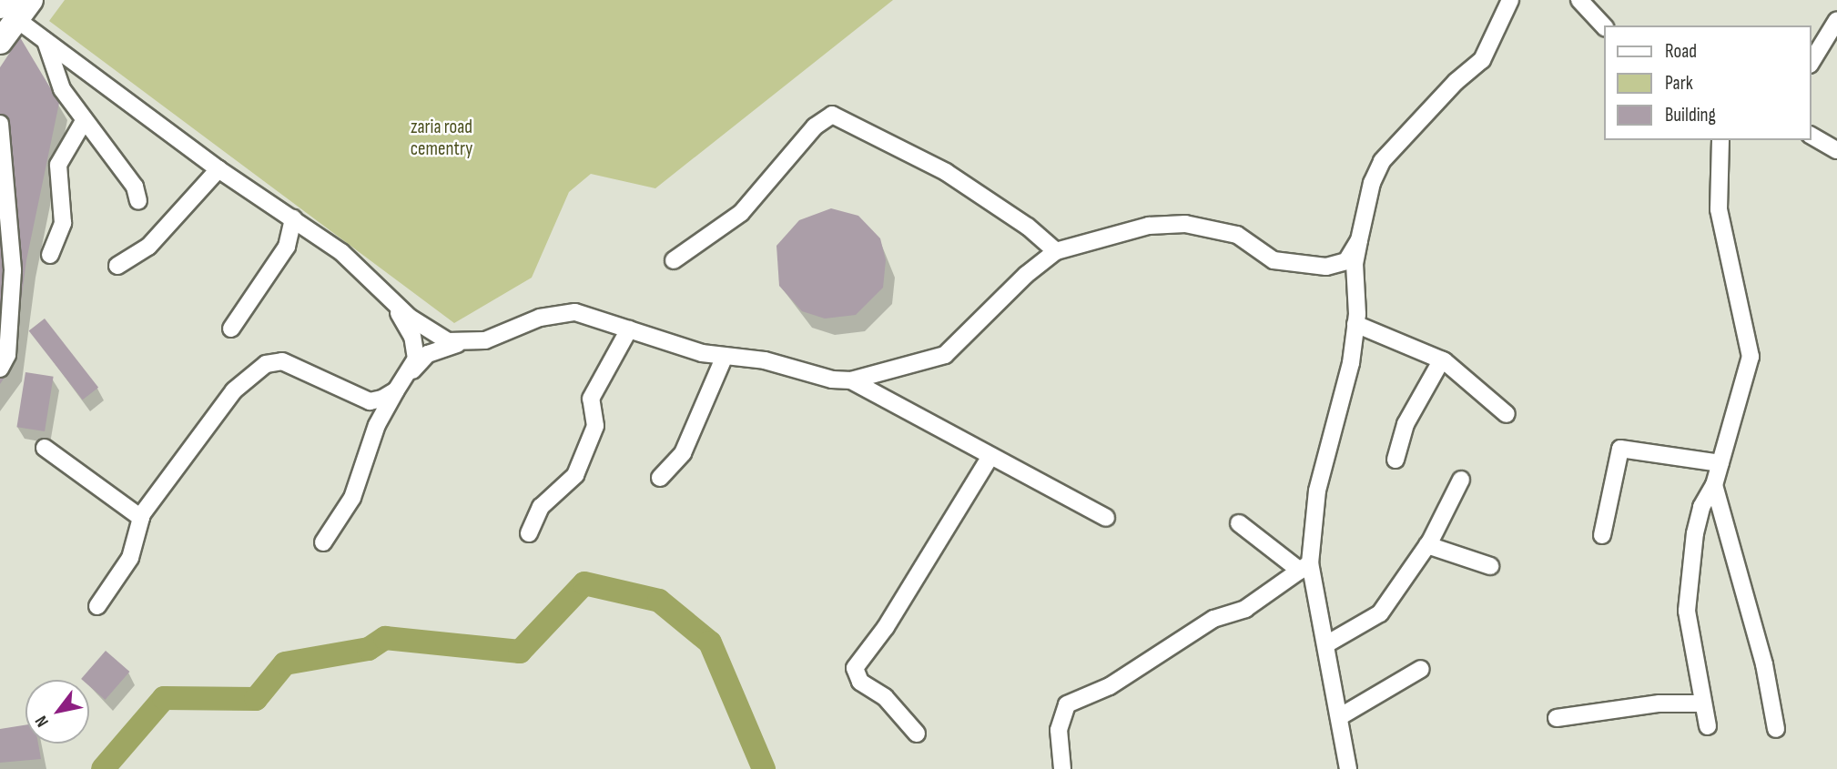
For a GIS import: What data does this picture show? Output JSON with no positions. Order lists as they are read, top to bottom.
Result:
{
  "parks": ["zaria road cementry"],
  "legend": ["Road", "Park", "Building"],
  "north": "bottom left"
}
